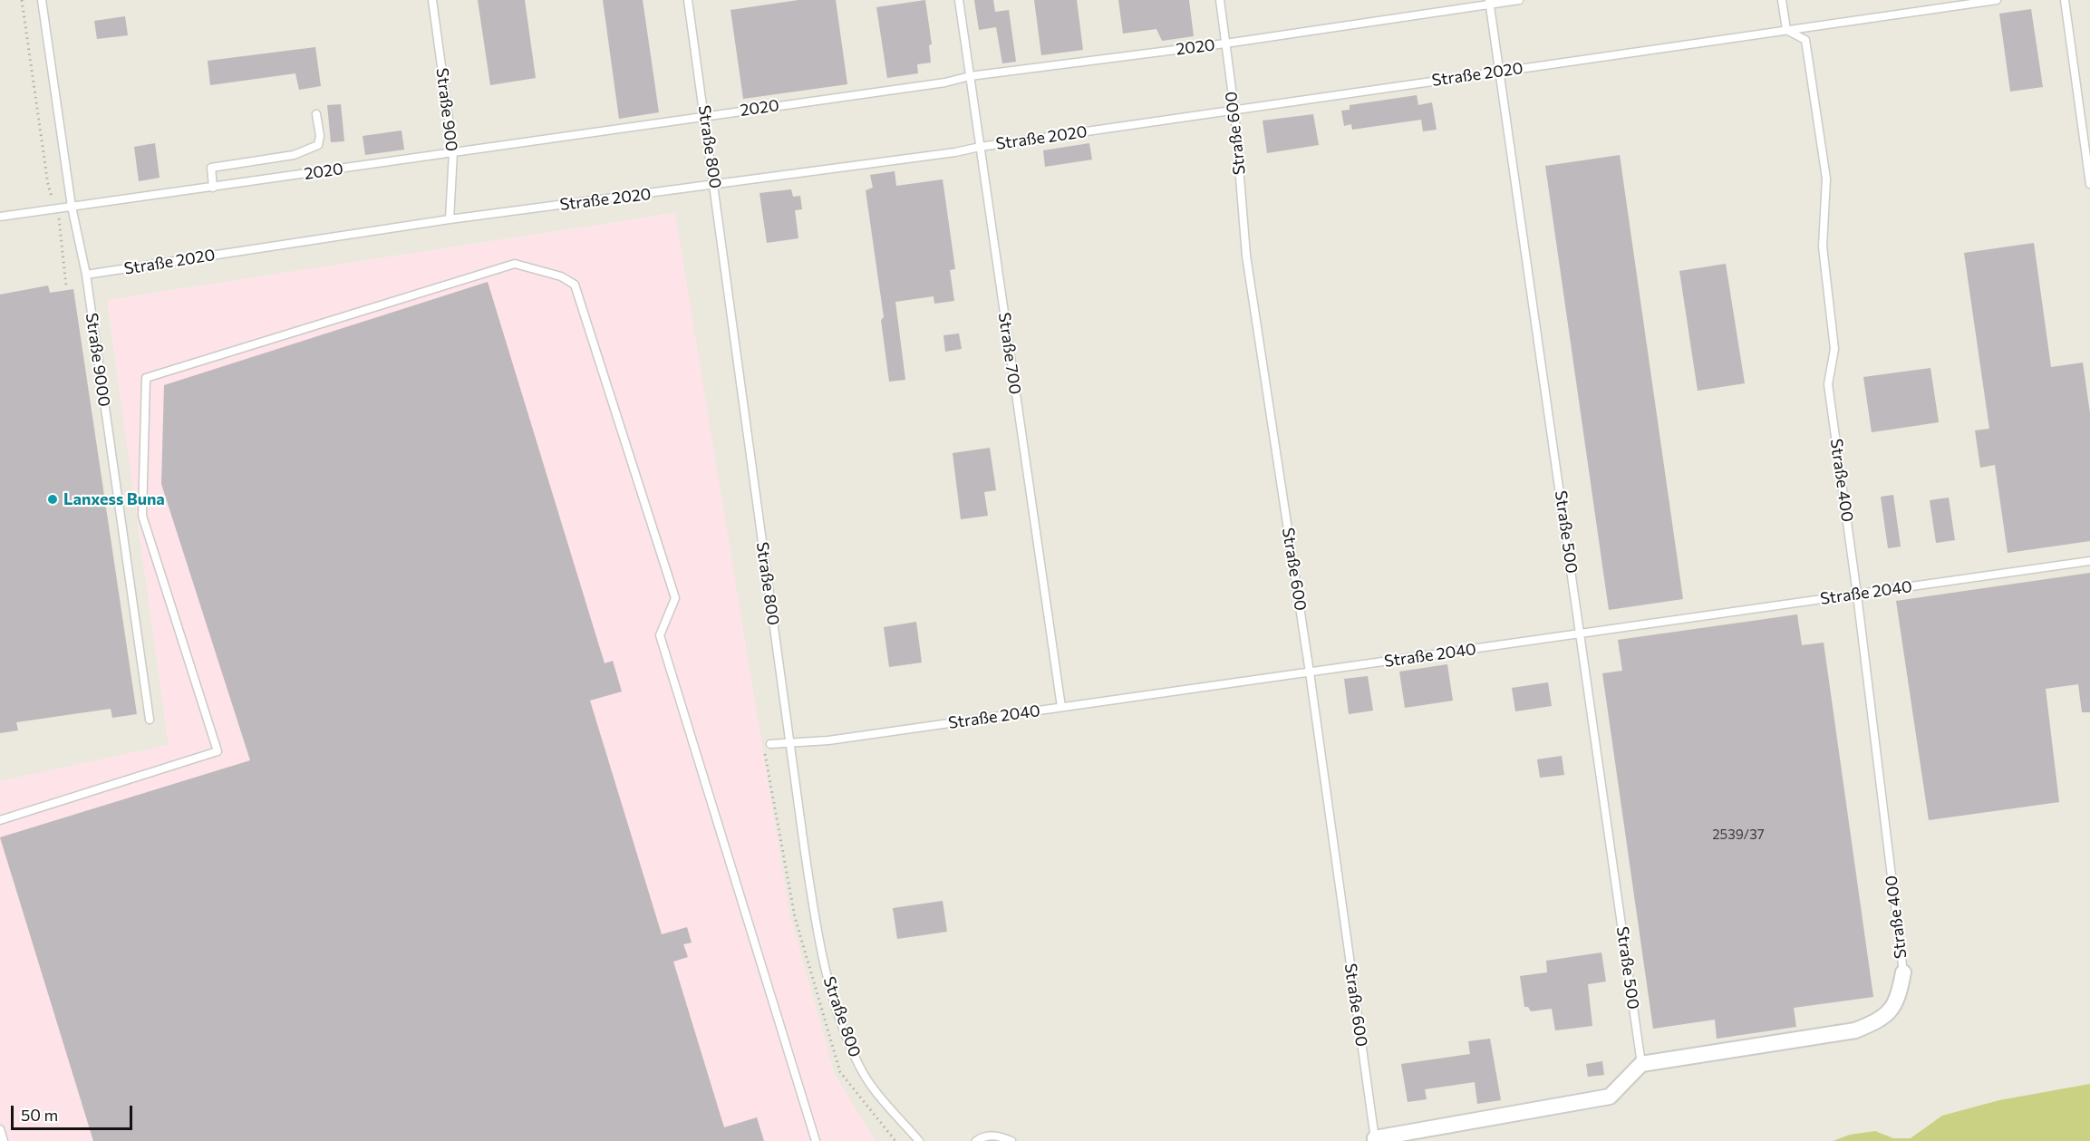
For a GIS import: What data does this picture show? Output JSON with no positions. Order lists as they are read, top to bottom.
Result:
{
  "streets": {
    "lane": [
      "2020",
      "Straße 2020",
      "Straße 900",
      "Straße 600",
      "Straße 800",
      "Straße 700",
      "Straße 9000",
      "Straße 400",
      "Straße 500",
      "Straße 2040"
    ]
  },
  "crossings": [
    ["2020", "Straße 900"],
    ["2020", "Straße 600"],
    ["2020", "Straße 800"],
    ["2020", "Straße 700"],
    ["2020", "Straße 9000"],
    ["2020", "Straße 500"],
    ["Straße 2020", "Straße 900"],
    ["Straße 2020", "Straße 600"],
    ["Straße 2020", "Straße 800"],
    ["Straße 2020", "Straße 700"],
    ["Straße 2020", "Straße 9000"],
    ["Straße 2020", "Straße 400"],
    ["Straße 2020", "Straße 500"],
    ["Straße 600", "Straße 2040"],
    ["Straße 800", "Straße 2040"],
    ["Straße 700", "Straße 2040"],
    ["Straße 400", "Straße 2040"],
    ["Straße 500", "Straße 2040"]
  ],
  "places": ["Lanxess Buna"],
  "house_numbers": ["2539/37"],
  "scale_bar": "50 m"
}
